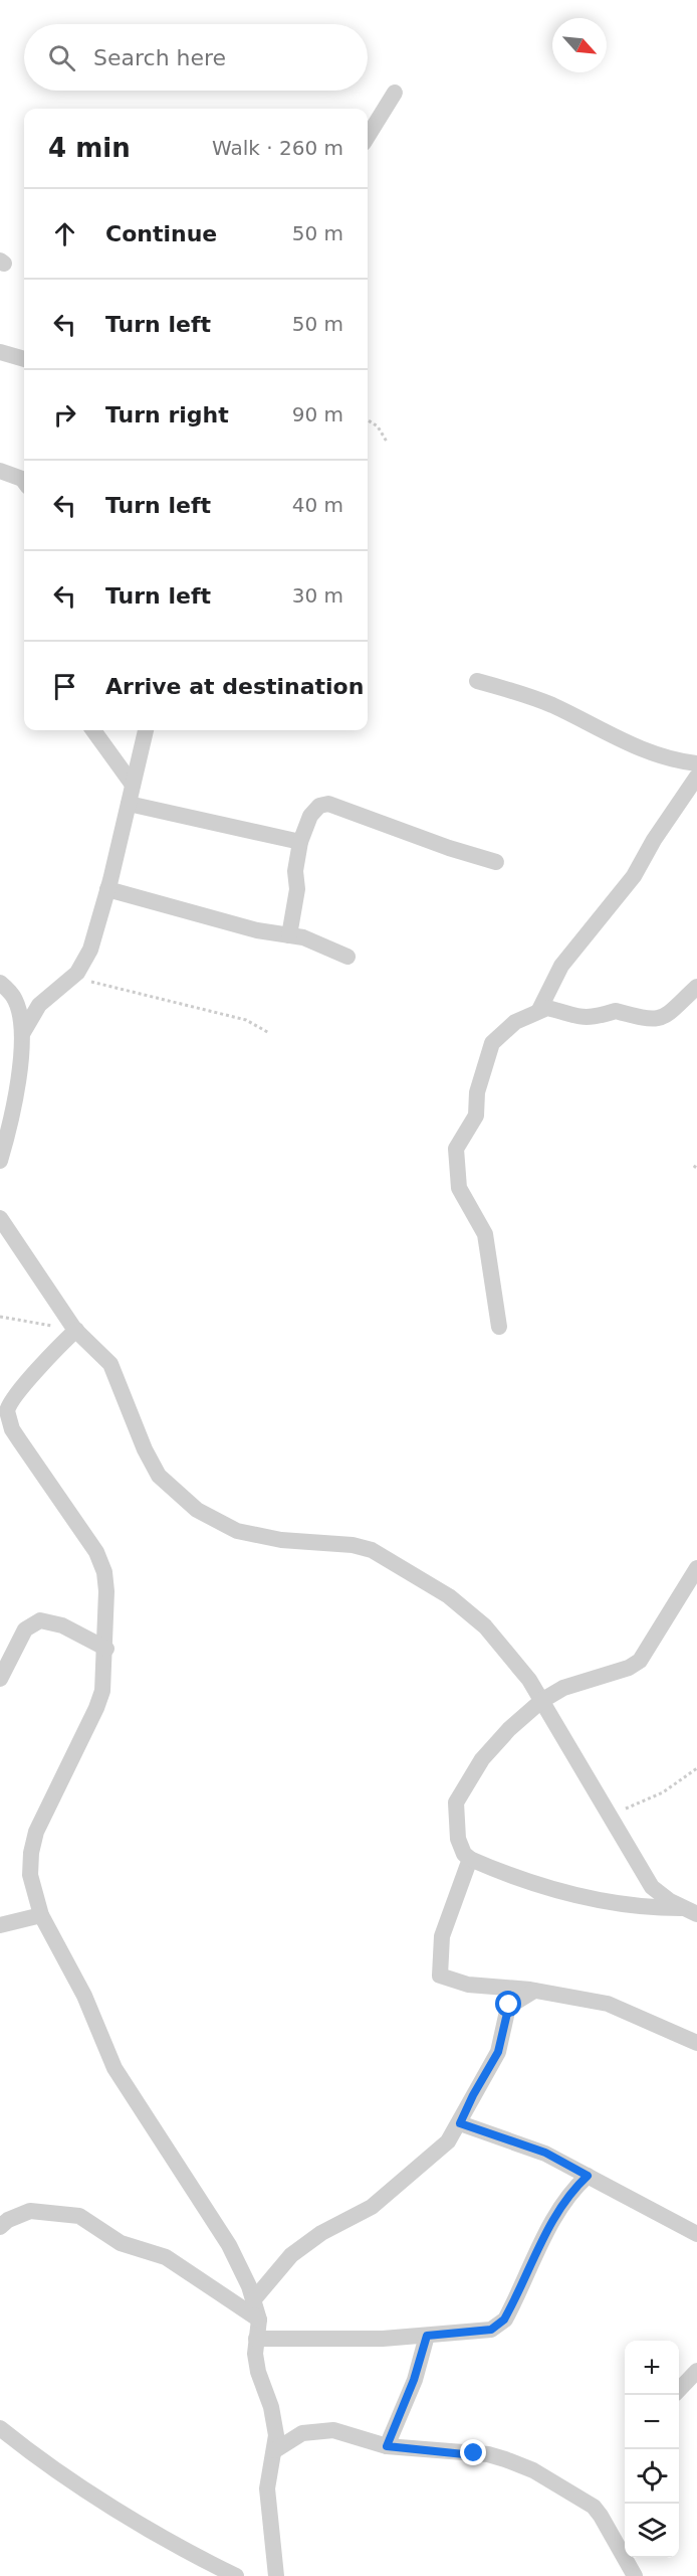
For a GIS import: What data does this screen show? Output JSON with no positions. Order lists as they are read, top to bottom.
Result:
{
  "north": "bottom right",
  "page": {
    "search": "Search here",
    "heading": ["4 min", "Walk · 260 m"],
    "list": [
      ["Continue", "50 m"],
      ["Turn left", "50 m"],
      ["Turn right", "90 m"],
      ["Turn left", "40 m"],
      ["Turn left", "30 m"],
      "Arrive at destination"
    ],
    "map_buttons": ["+", "−"]
  }
}
